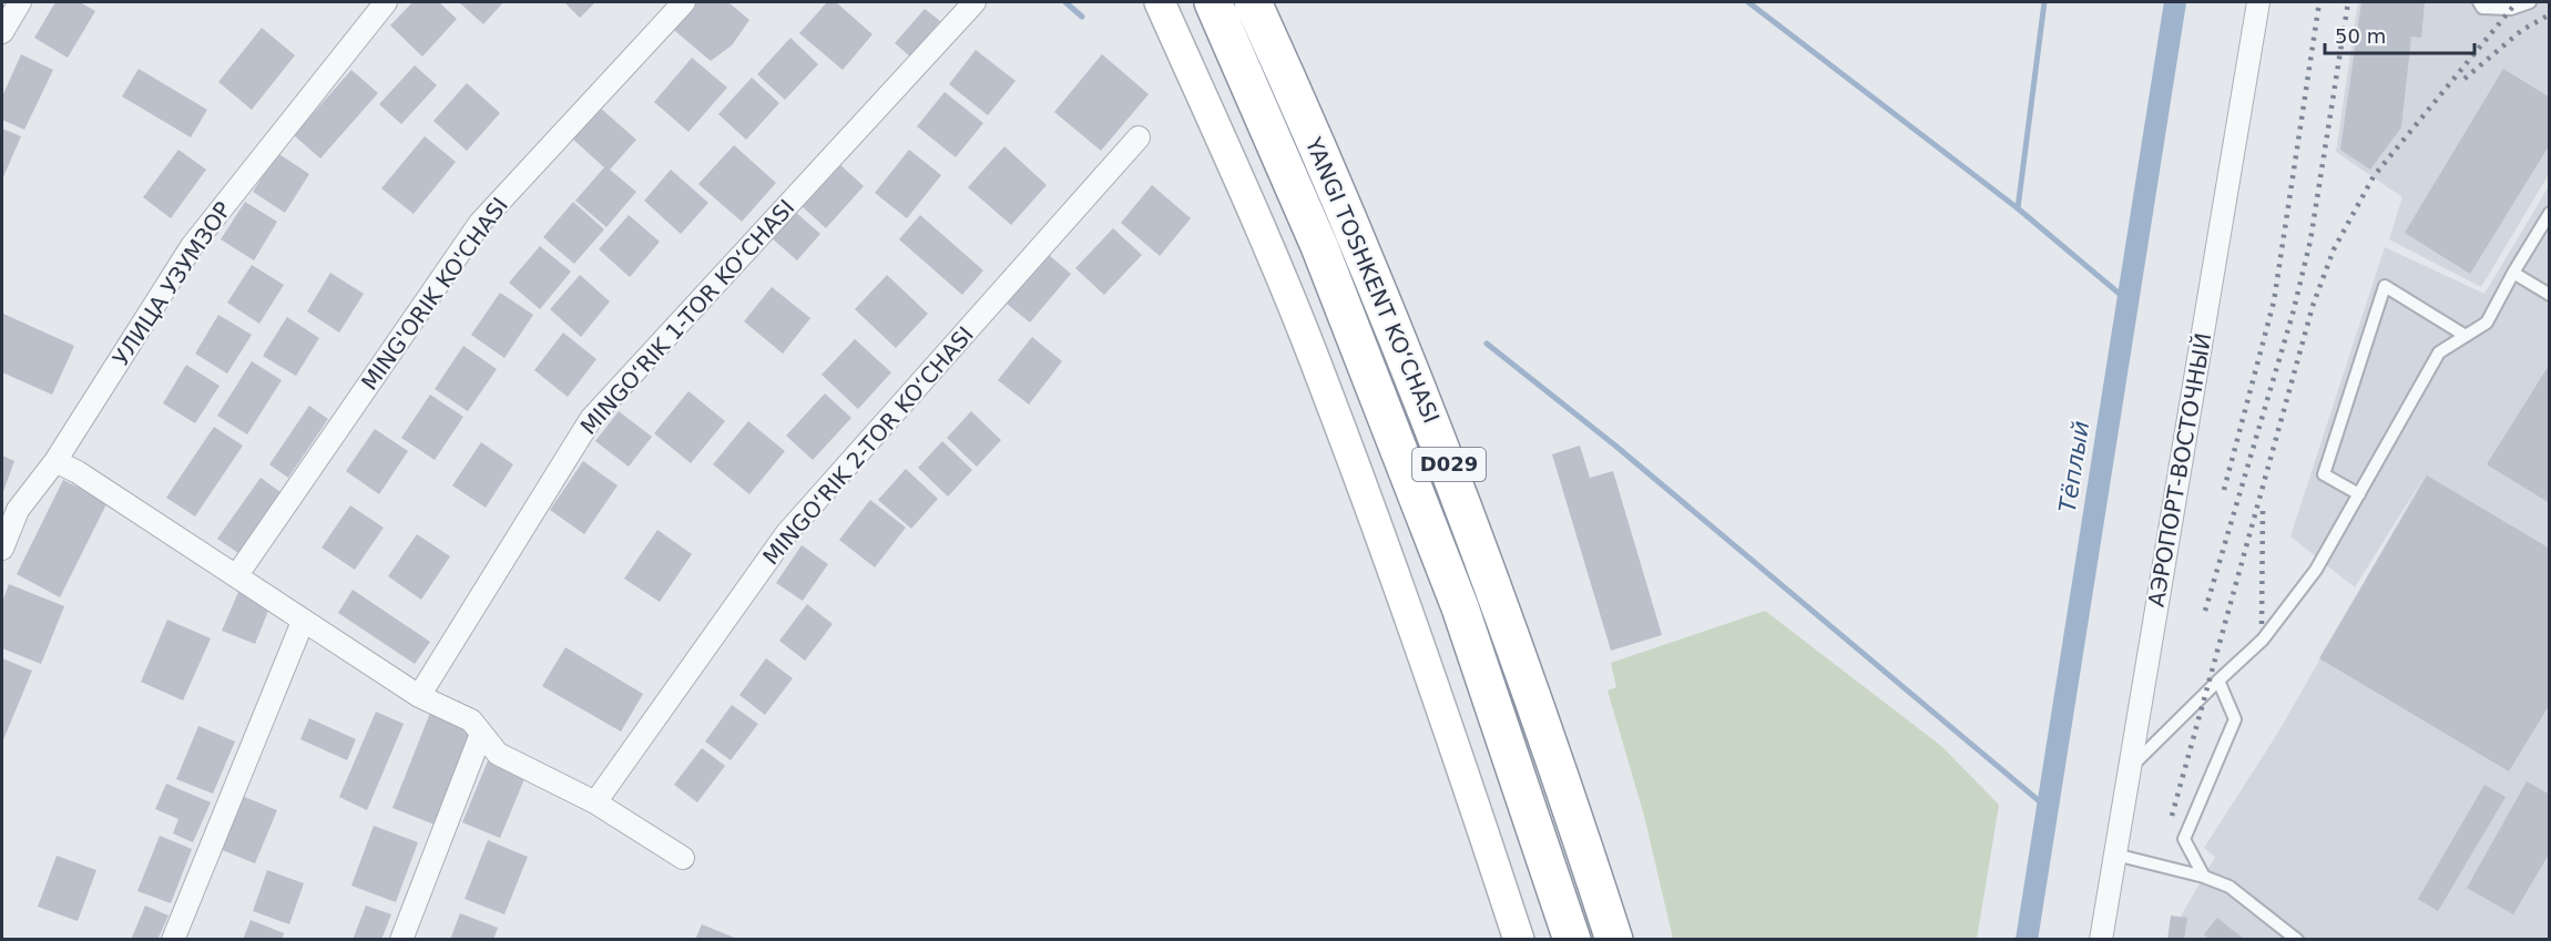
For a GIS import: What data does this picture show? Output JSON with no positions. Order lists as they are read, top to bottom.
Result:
{
  "streets": {
    "highway": ["YANGI TOSHKENT KO‘CHASI", "D029"],
    "street": [
      "УЛИЦА УЗУМЗОР",
      "MING'ORIK KO'CHASI",
      "MINGO‘RIK 1-TOR KO‘CHASI",
      "MINGO‘RIK 2-TOR KO‘CHASI",
      "АЭРОПОРТ-ВОСТОЧНЫЙ"
    ]
  },
  "water": ["Тёплый"],
  "scale_bar": "50 m"
}
